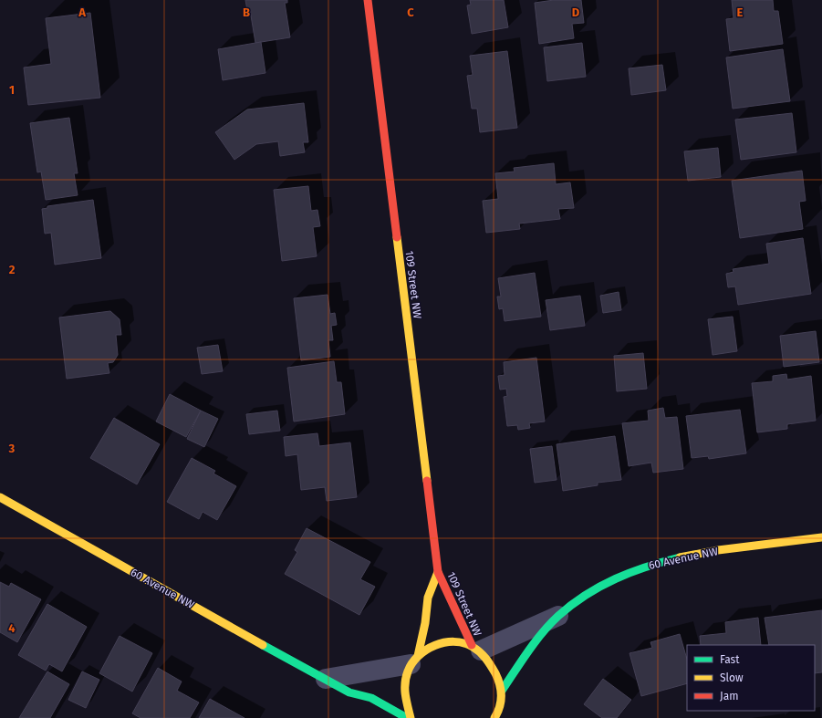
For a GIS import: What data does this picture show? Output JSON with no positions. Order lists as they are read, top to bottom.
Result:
{
  "streets": {
    "street": ["109 Street NW", "60 Avenue NW"]
  },
  "crossings": [
    ["109 Street NW", "60 Avenue NW"]
  ],
  "legend": ["Fast", "Slow", "Jam"],
  "grid": {
    "columns": [
      "A",
      "B",
      "C",
      "D",
      "E"
    ],
    "rows": [
      "1",
      "2",
      "3",
      "4"
    ]
  }
}
